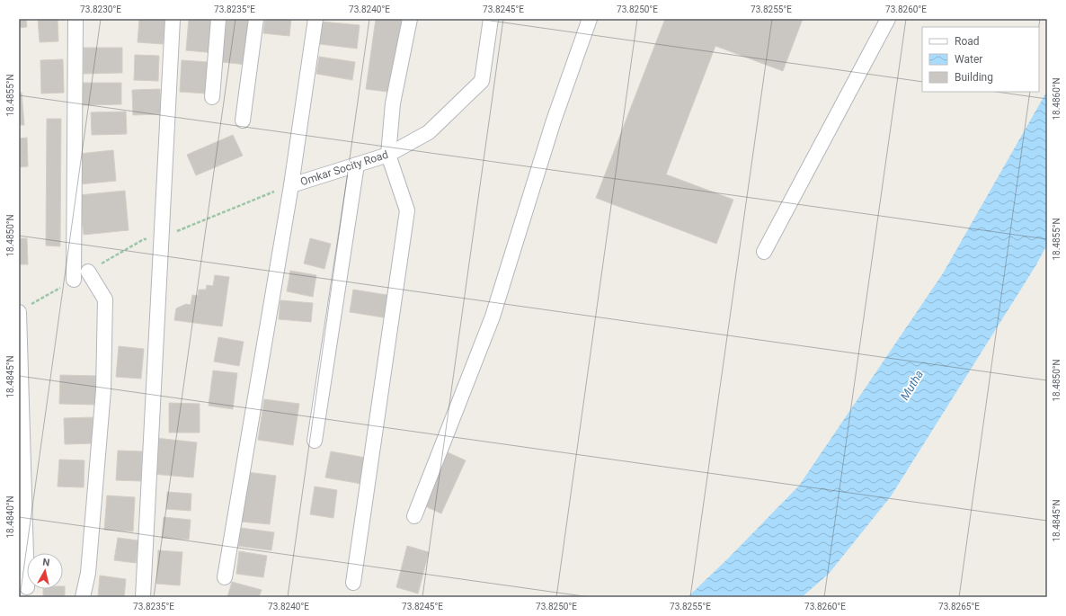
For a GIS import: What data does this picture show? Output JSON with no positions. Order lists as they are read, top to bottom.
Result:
{
  "streets": {
    "street": ["Omkar Socity Road"]
  },
  "water": ["Mutha"],
  "legend": ["Road", "Water", "Building"],
  "north": "top",
  "coordinates": [
    "73.8230°E",
    "73.8235°E",
    "73.8240°E",
    "73.8245°E",
    "73.8250°E",
    "73.8255°E",
    "73.8260°E",
    "18.4855°N",
    "18.4860°N",
    "18.4850°N",
    "18.4845°N",
    "18.4840°N",
    "73.8265°E"
  ]
}
